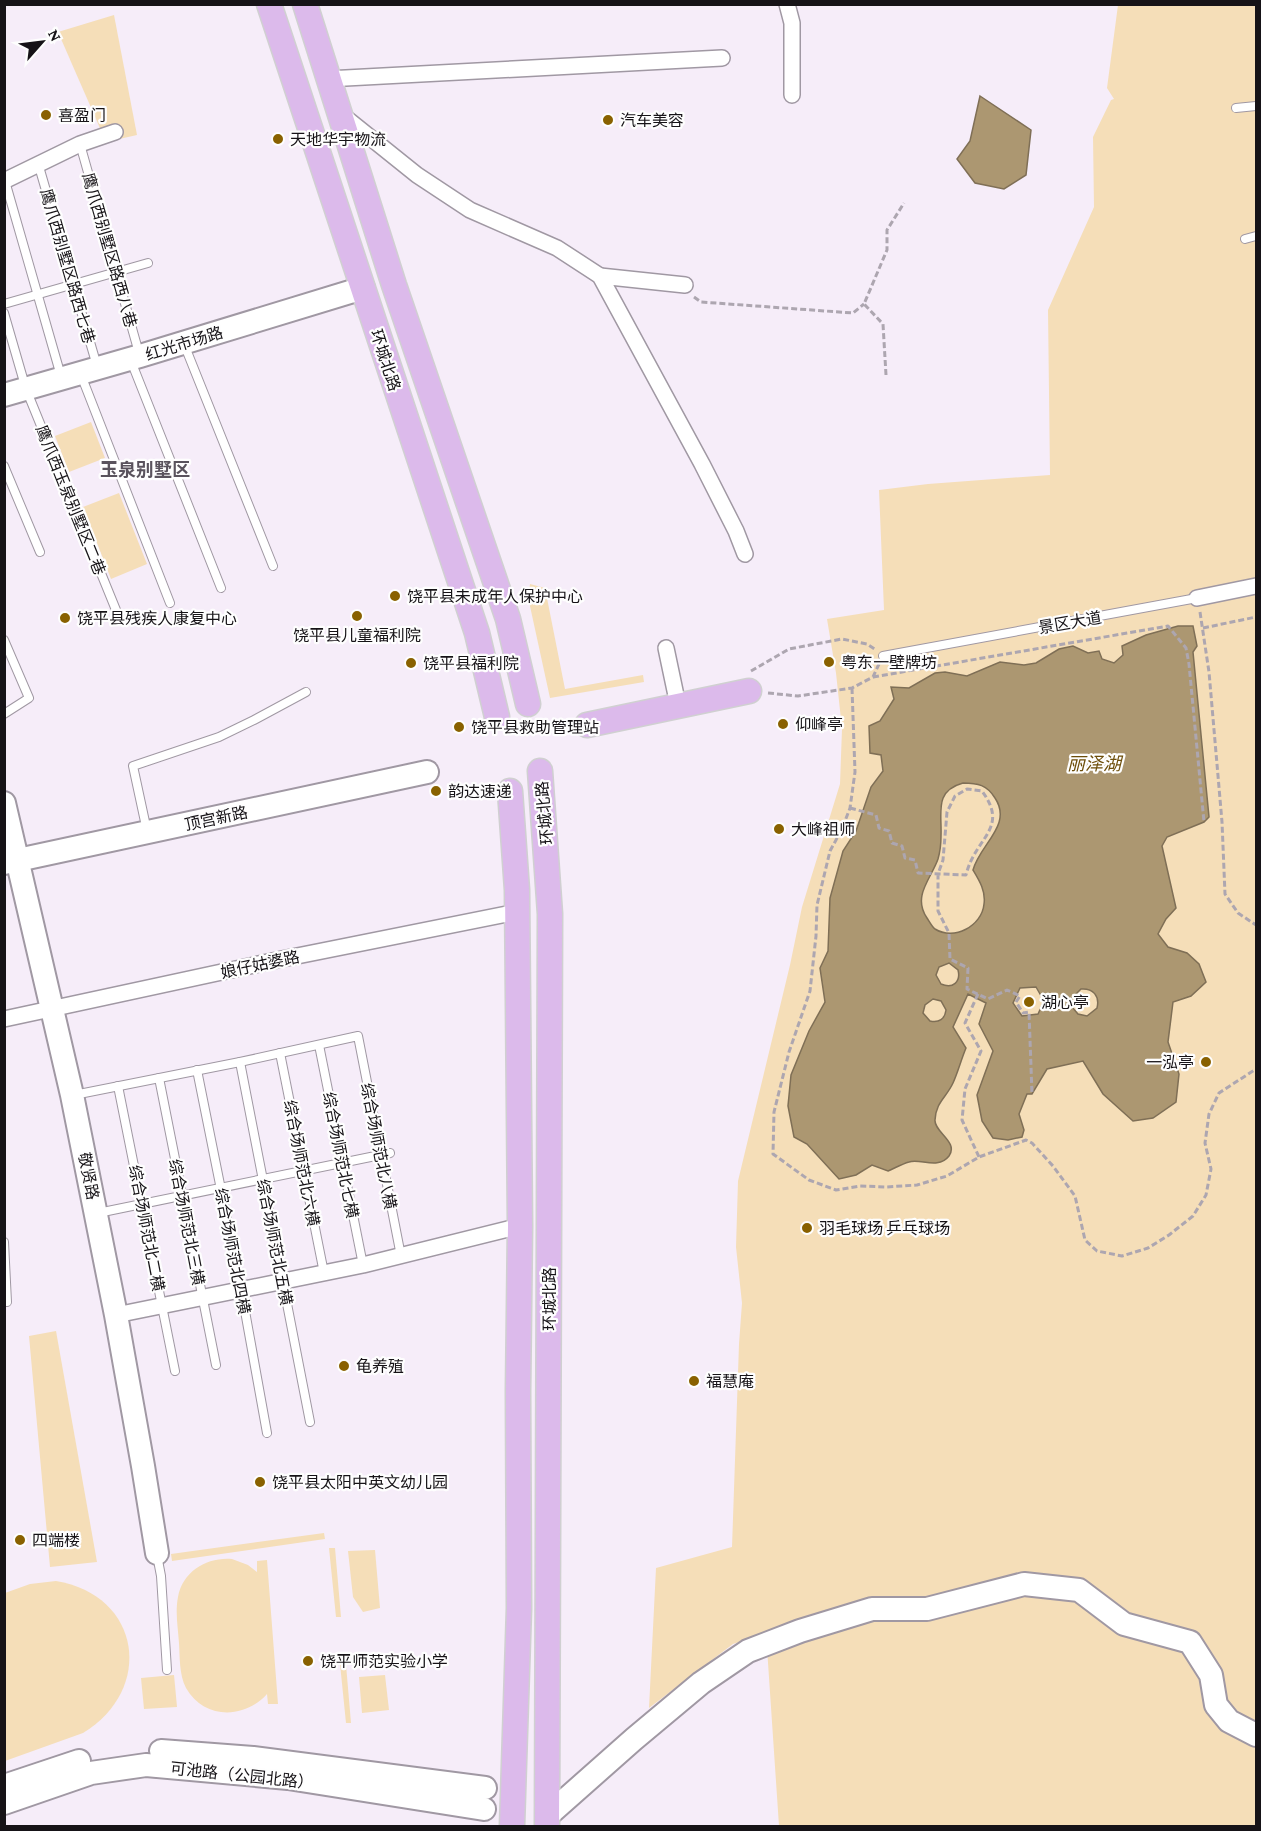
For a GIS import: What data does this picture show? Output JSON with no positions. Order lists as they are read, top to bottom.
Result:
{
  "streets": {
    "main road": ["环城北路"],
    "street": [
      "红光市场路",
      "景区大道",
      "顶宫新路",
      "娘仔姑婆路",
      "敬贤路",
      "可池路（公园北路）"
    ],
    "lane": [
      "鹰爪西别墅区路西八巷",
      "鹰爪西别墅区路西七巷",
      "鹰爪西玉泉别墅区二巷",
      "综合场师范北八横",
      "综合场师范北七横",
      "综合场师范北六横",
      "综合场师范北三横",
      "综合场师范北二横",
      "综合场师范北五横",
      "综合场师范北四横"
    ]
  },
  "crossings": [
    ["鹰爪西别墅区路西八巷", "红光市场路"],
    ["鹰爪西别墅区路西七巷", "红光市场路"],
    ["红光市场路", "环城北路"],
    ["红光市场路", "鹰爪西玉泉别墅区二巷"],
    ["环城北路", "娘仔姑婆路"],
    ["顶宫新路", "敬贤路"],
    ["娘仔姑婆路", "敬贤路"],
    ["综合场师范北八横", "综合场师范北七横"]
  ],
  "districts": ["玉泉别墅区"],
  "water": ["丽泽湖"],
  "places": [
    "喜盈门",
    "汽车美容",
    "天地华宇物流",
    "饶平县未成年人保护中心",
    "饶平县儿童福利院",
    "饶平县残疾人康复中心",
    "粤东一壁牌坊",
    "饶平县福利院",
    "仰峰亭",
    "饶平县救助管理站",
    "韵达速递",
    "大峰祖师",
    "湖心亭",
    "一泓亭",
    "羽毛球场 乒乓球场",
    "龟养殖",
    "福慧庵",
    "饶平县太阳中英文幼儿园",
    "四端楼",
    "饶平师范实验小学"
  ],
  "north": "top right"
}
